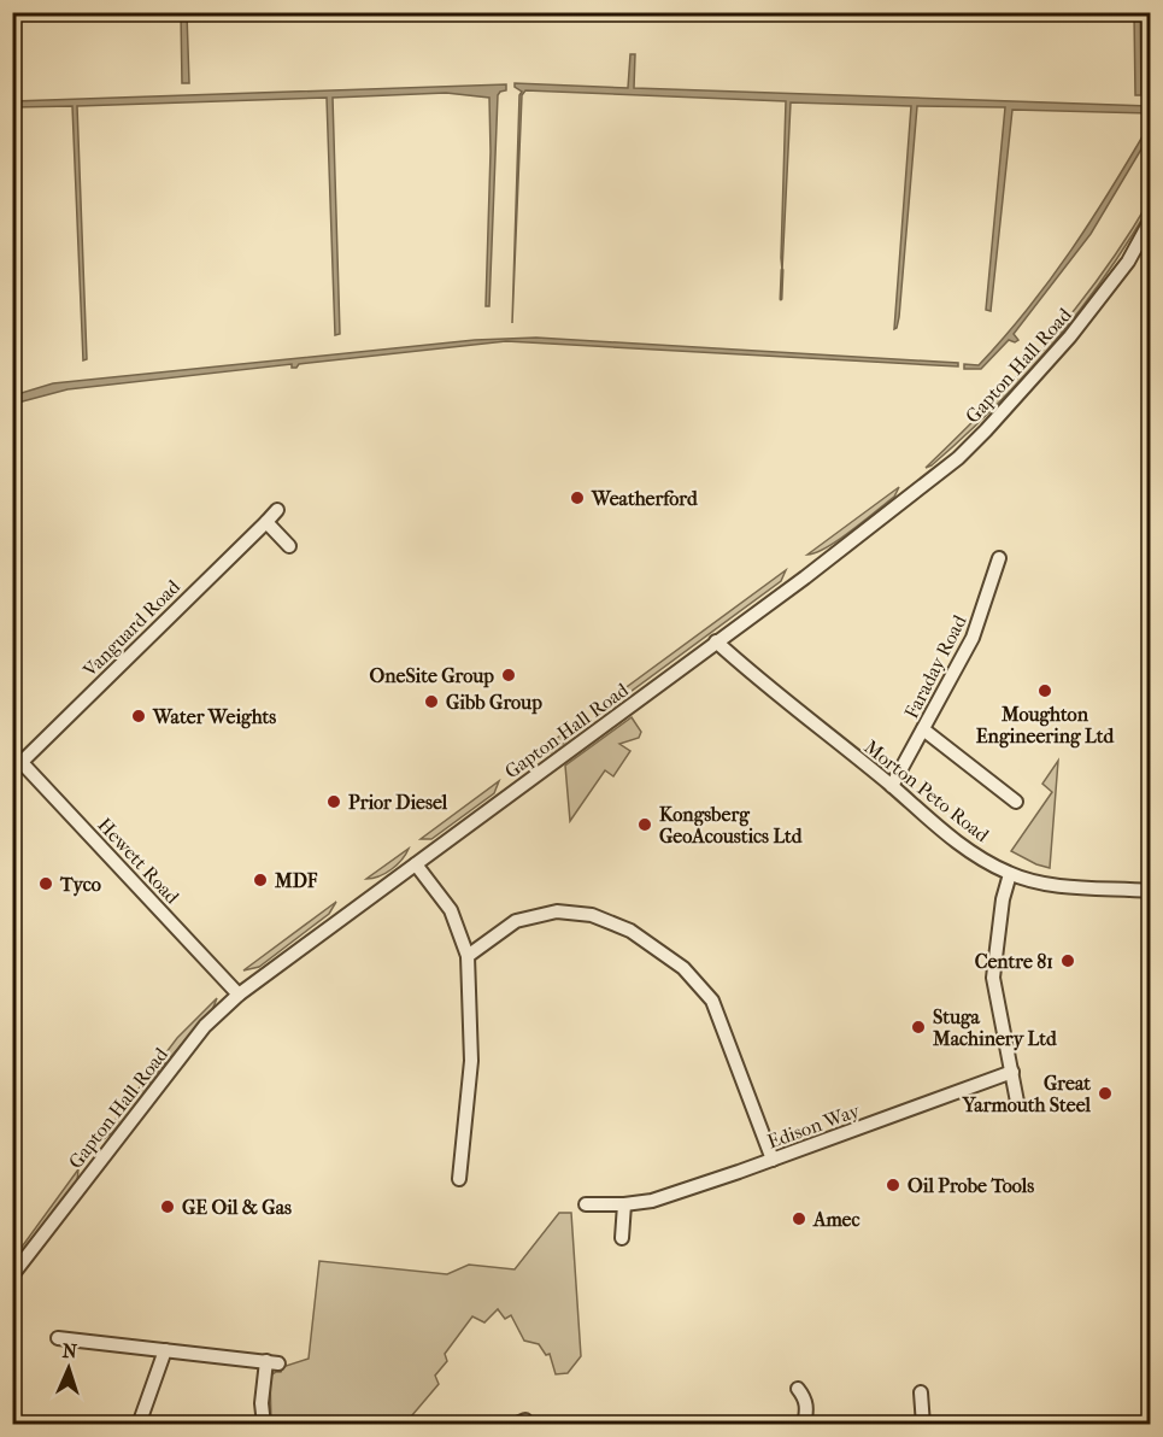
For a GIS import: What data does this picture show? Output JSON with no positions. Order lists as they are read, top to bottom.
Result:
{
  "streets": {
    "street": [
      "Gapton Hall Road",
      "Vanguard Road",
      "Faraday Road",
      "Morton Peto Road",
      "Hewett Road",
      "Edison Way"
    ]
  },
  "crossings": [
    ["Gapton Hall Road", "Morton Peto Road"],
    ["Gapton Hall Road", "Hewett Road"],
    ["Vanguard Road", "Hewett Road"],
    ["Faraday Road", "Morton Peto Road"]
  ],
  "places": [
    "Weatherford",
    "OneSite Group",
    "Moughton Engineering Ltd",
    "Gibb Group",
    "Water Weights",
    "Prior Diesel",
    "Kongsberg GeoAcoustics Ltd",
    "MDF",
    "Tyco",
    "Centre 81",
    "Stuga Machinery Ltd",
    "Great Yarmouth Steel",
    "Oil Probe Tools",
    "GE Oil & Gas",
    "Amec"
  ],
  "north": "top"
}
